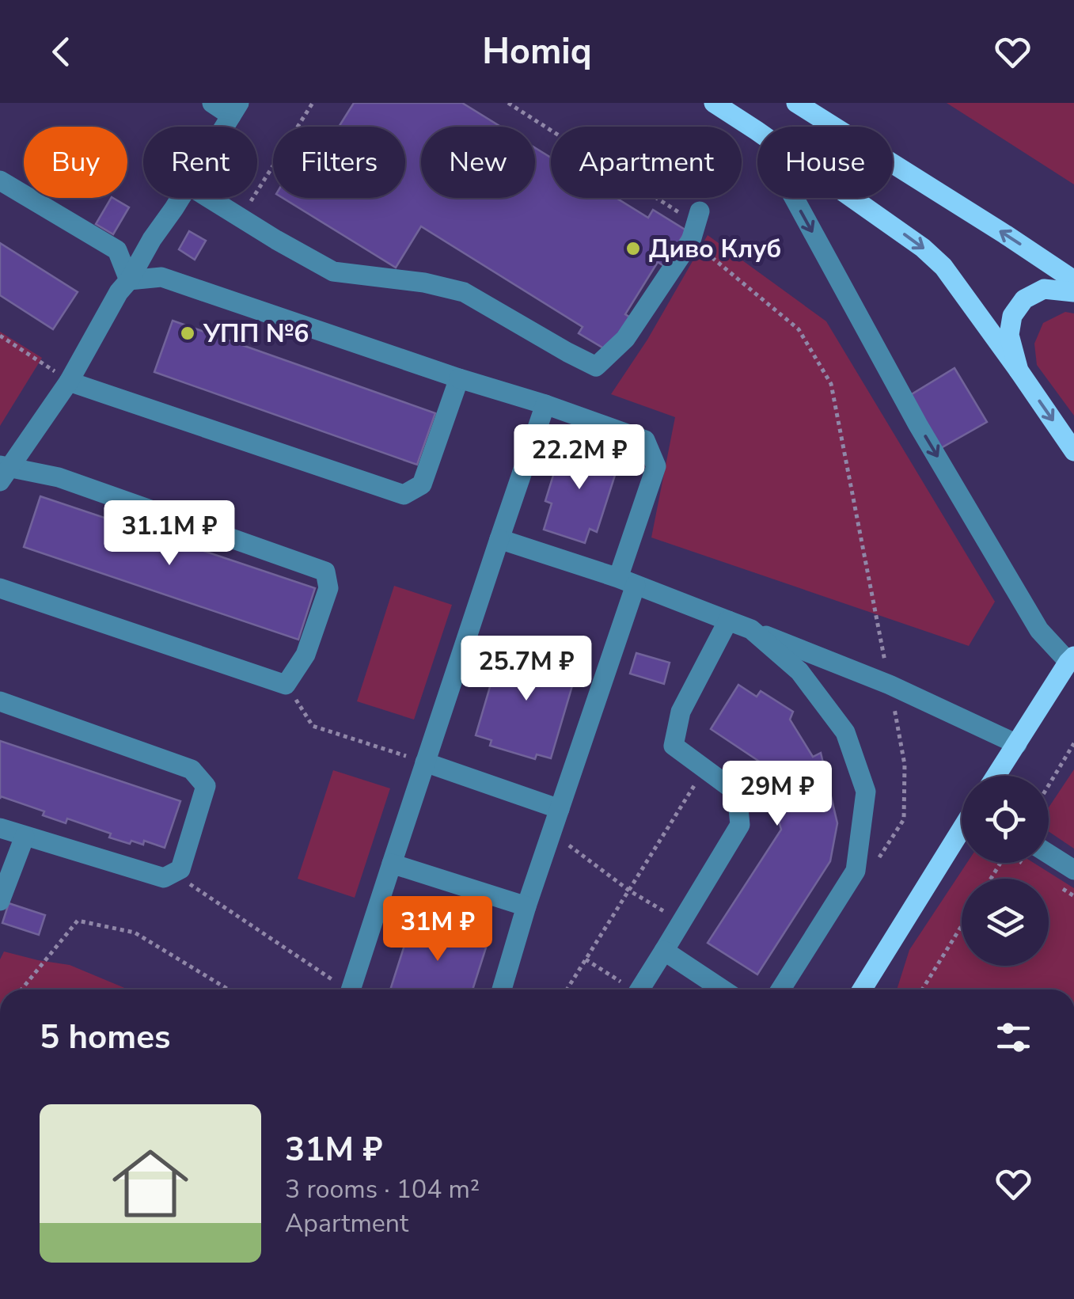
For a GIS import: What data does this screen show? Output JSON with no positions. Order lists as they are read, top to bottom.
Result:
{
  "places": ["Диво Клуб", "УПП №6"],
  "page": {
    "header": "Homiq",
    "chip": [
      "Buy",
      "Rent",
      "Filters",
      "New",
      "Apartment",
      "House"
    ],
    "price": [
      "22.2M ₽",
      "31.1M ₽",
      "25.7M ₽",
      "29M ₽",
      "31M ₽"
    ],
    "heading": "5 homes",
    "list": [
      {
        "name": "31M ₽",
        "note": "3 rooms · 104 m² · Apartment"
      }
    ]
  }
}
